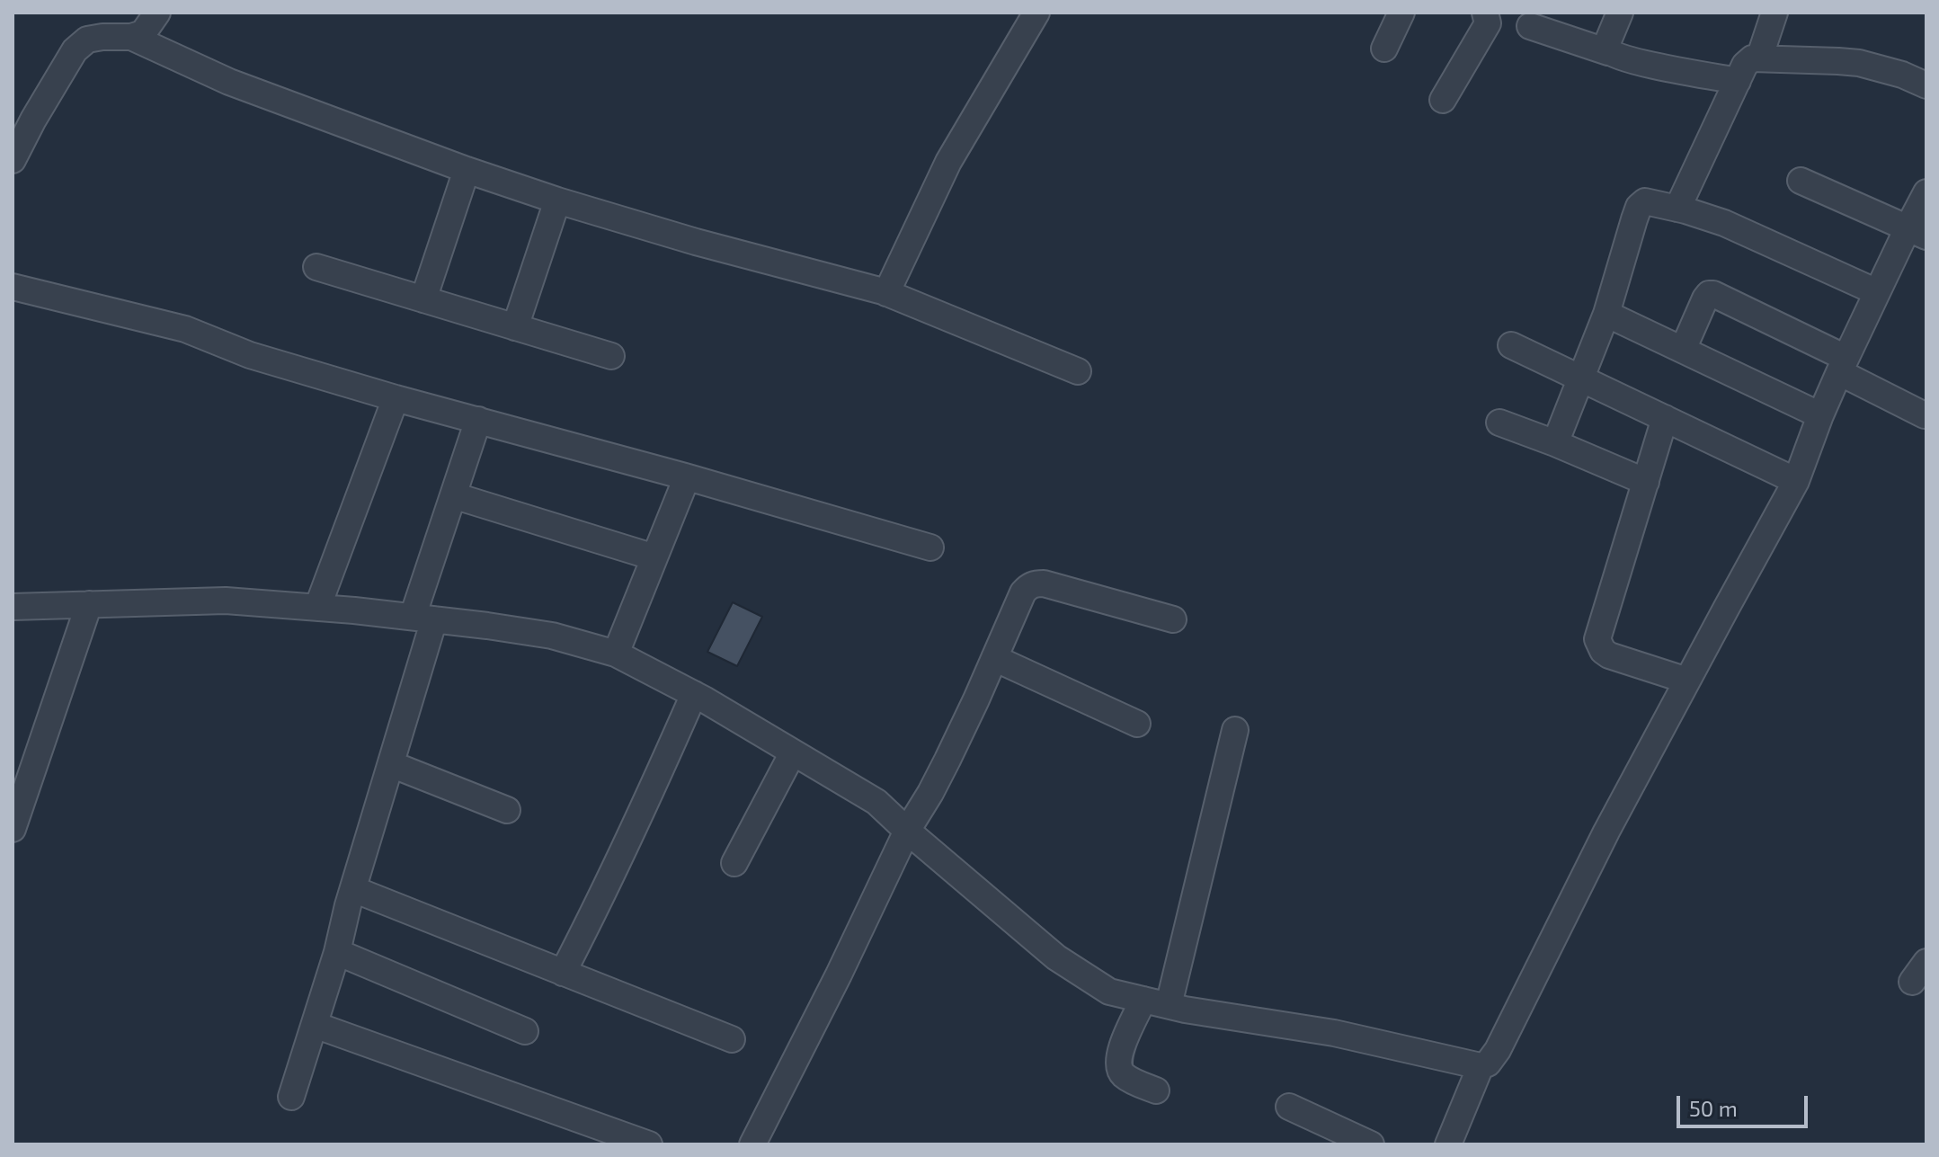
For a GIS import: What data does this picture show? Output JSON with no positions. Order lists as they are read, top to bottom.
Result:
{
  "scale_bar": "50 m"
}
